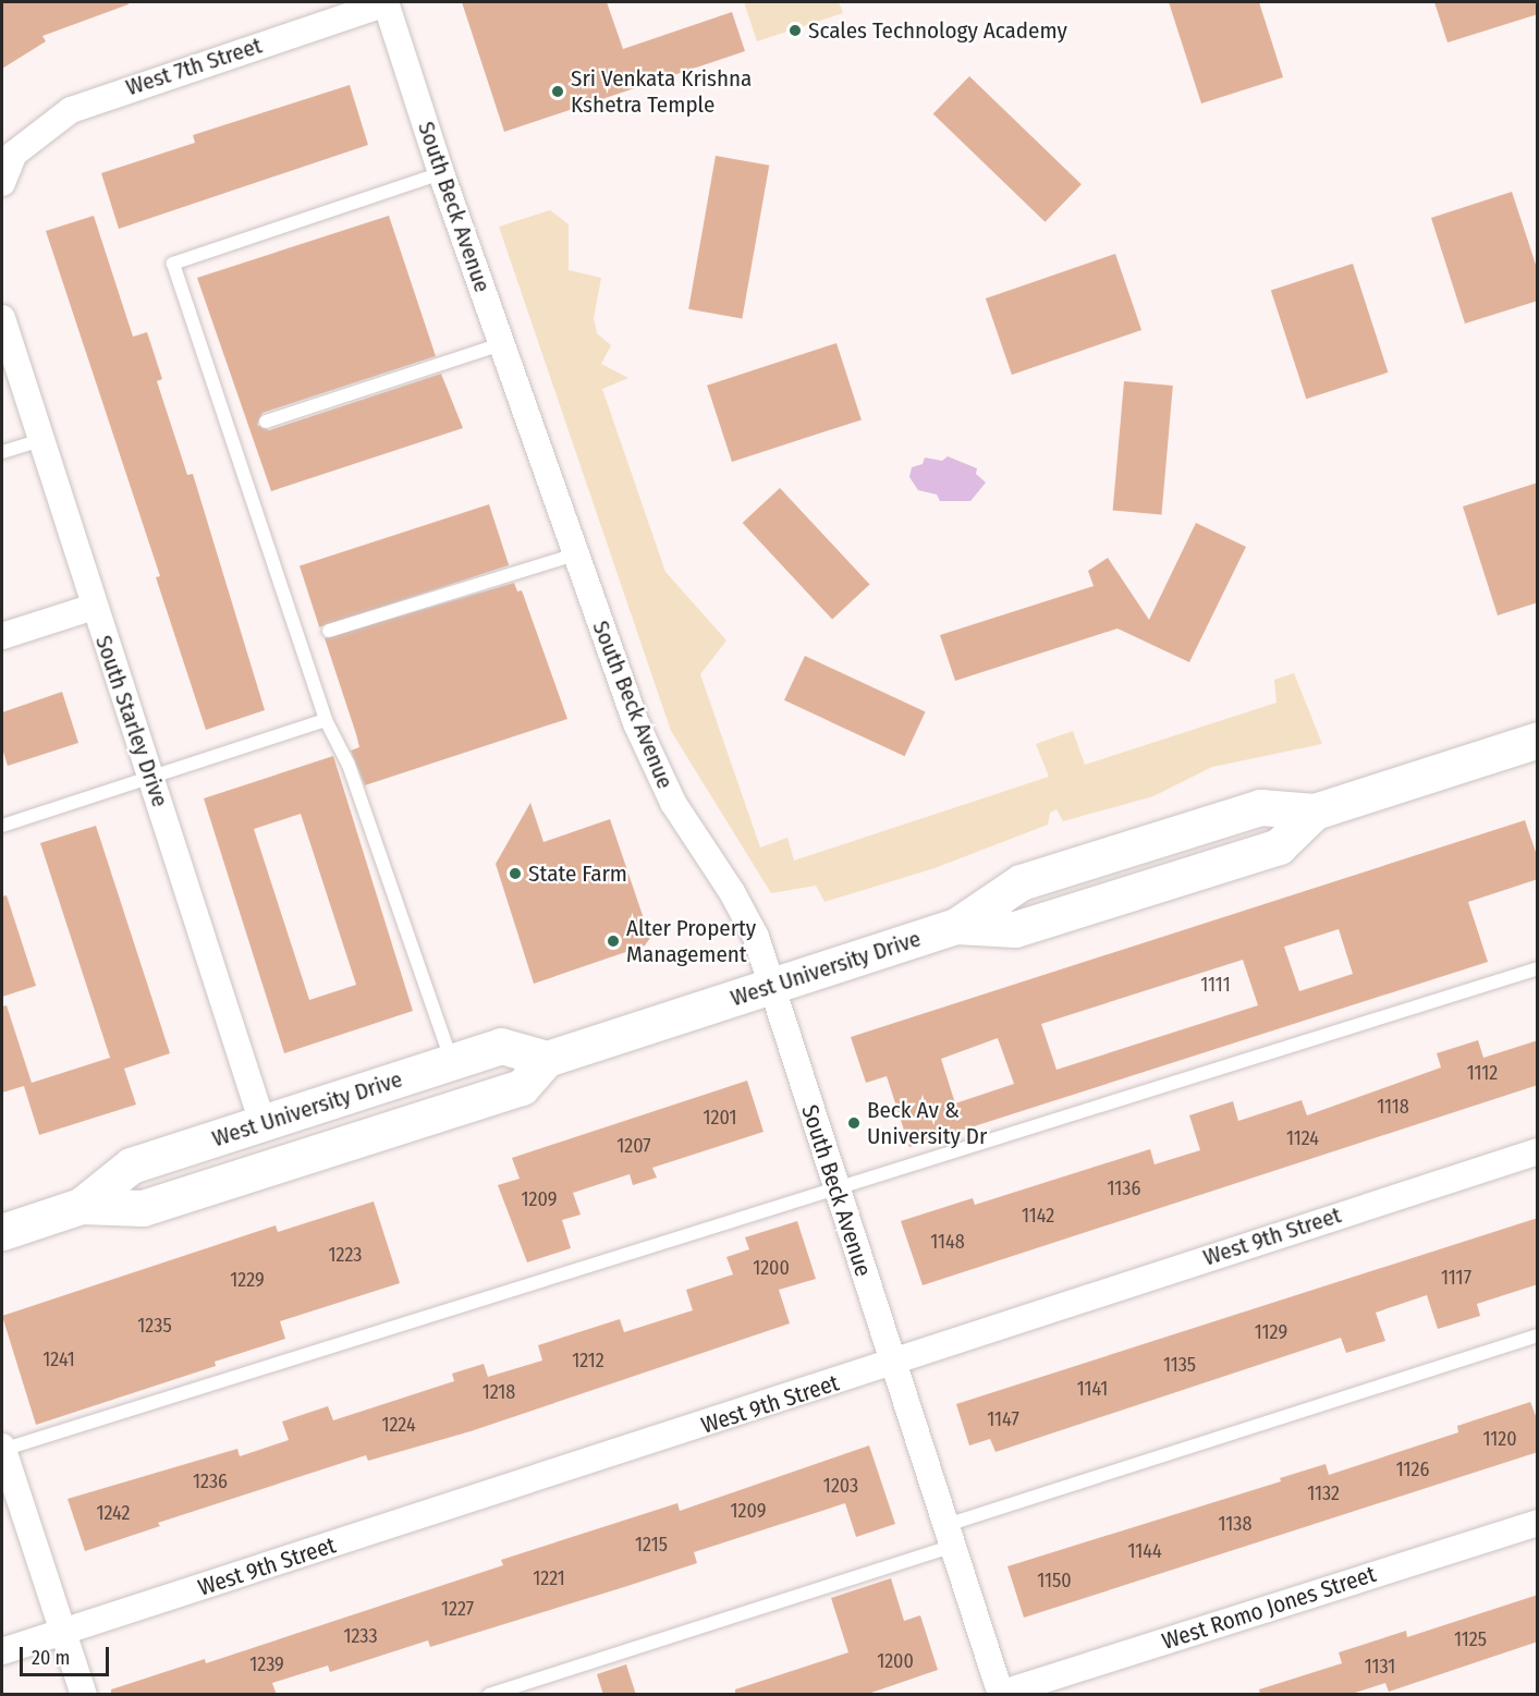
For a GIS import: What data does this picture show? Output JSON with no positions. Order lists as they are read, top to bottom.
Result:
{
  "streets": {
    "main road": ["West University Drive"],
    "street": [
      "West 7th Street",
      "South Beck Avenue",
      "South Starley Drive",
      "West 9th Street",
      "West Romo Jones Street"
    ]
  },
  "crossings": [
    ["West 7th Street", "South Beck Avenue"],
    ["South Beck Avenue", "West University Drive"],
    ["South Beck Avenue", "West 9th Street"],
    ["South Beck Avenue", "West Romo Jones Street"],
    ["South Starley Drive", "West University Drive"]
  ],
  "places": [
    "Scales Technology Academy",
    "Sri Venkata Krishna Kshetra Temple",
    "State Farm",
    "Alter Property Management",
    "Beck Av & University Dr"
  ],
  "house_numbers": [
    "1111",
    "1112",
    "1118",
    "1201",
    "1124",
    "1207",
    "1136",
    "1209",
    "1142",
    "1148",
    "1223",
    "1200",
    "1117",
    "1229",
    "1235",
    "1129",
    "1241",
    "1212",
    "1135",
    "1141",
    "1218",
    "1147",
    "1224",
    "1120",
    "1126",
    "1236",
    "1203",
    "1132",
    "1209",
    "1242",
    "1138",
    "1215",
    "1144",
    "1221",
    "1150",
    "1227",
    "1233",
    "1125",
    "1200",
    "1239",
    "1131"
  ],
  "scale_bar": "20 m"
}
